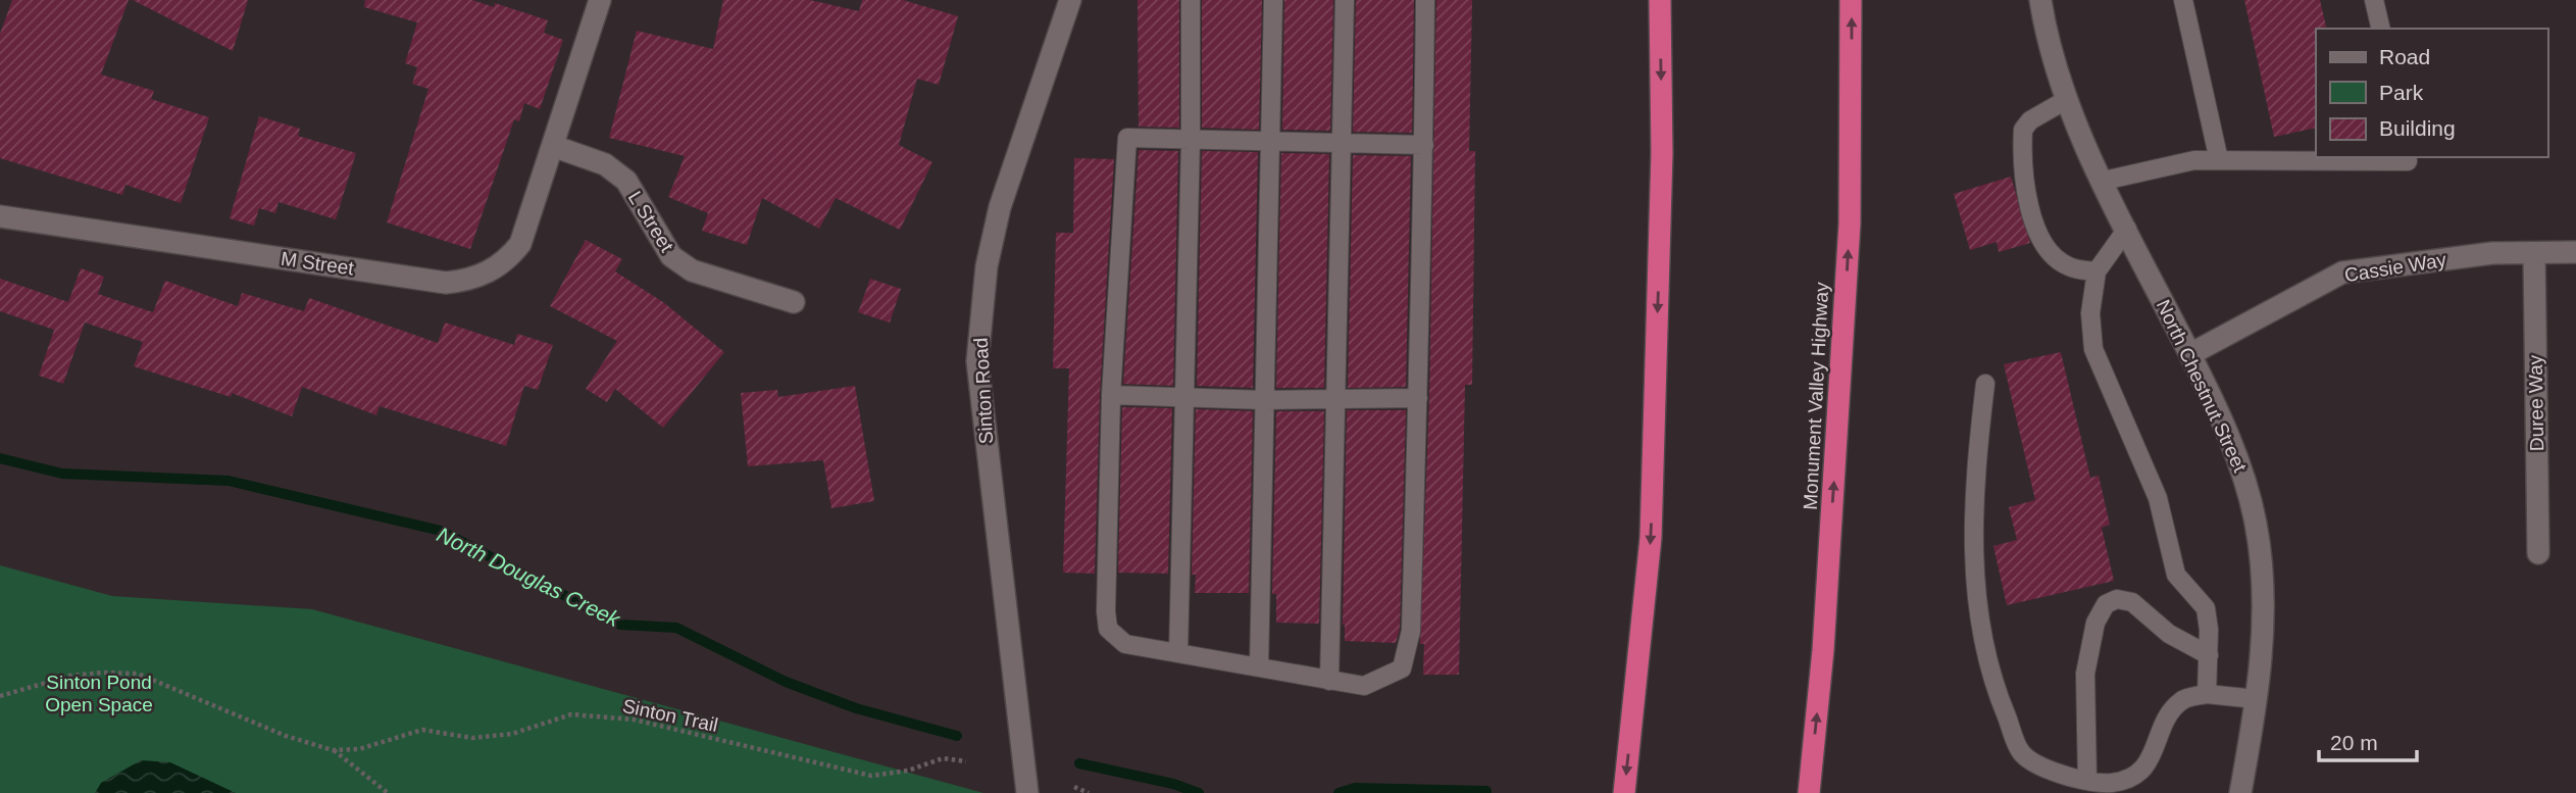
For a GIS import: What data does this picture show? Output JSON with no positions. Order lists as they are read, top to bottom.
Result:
{
  "streets": {
    "highway": ["Monument Valley Highway"],
    "street": [
      "L Street",
      "M Street",
      "Cassie Way",
      "North Chestnut Street",
      "Sinton Road",
      "Duree Way"
    ],
    "path": ["Sinton Trail"]
  },
  "crossings": [
    ["L Street", "M Street"],
    ["Cassie Way", "North Chestnut Street"],
    ["Cassie Way", "Duree Way"]
  ],
  "water": ["North Douglas Creek"],
  "parks": ["Sinton Pond Open Space"],
  "legend": ["Road", "Park", "Building"],
  "scale_bar": "20 m"
}
